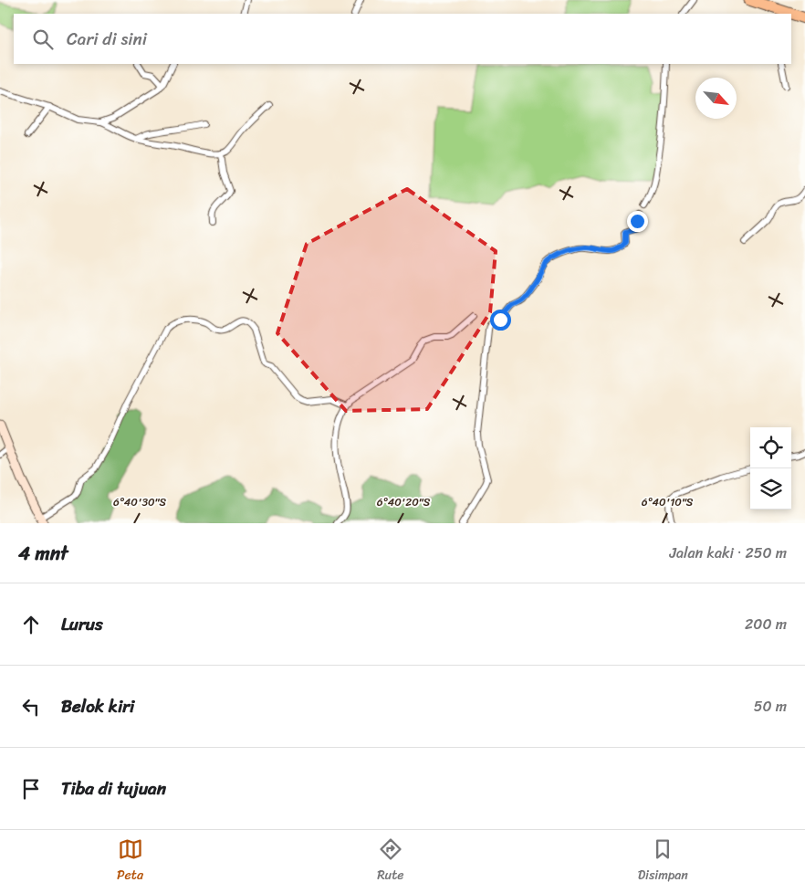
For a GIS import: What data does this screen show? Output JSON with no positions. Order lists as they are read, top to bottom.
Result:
{
  "north": "bottom right",
  "page": {
    "search": "Cari di sini",
    "heading": ["4 mnt", "Jalan kaki · 250 m"],
    "list": [
      ["Lurus", "200 m"],
      ["Belok kiri", "50 m"],
      "Tiba di tujuan"
    ],
    "nav": ["Peta", "Rute", "Disimpan"]
  },
  "coordinates": ["6°40'30\"S", "6°40'20\"S", "6°40'10\"S"]
}
